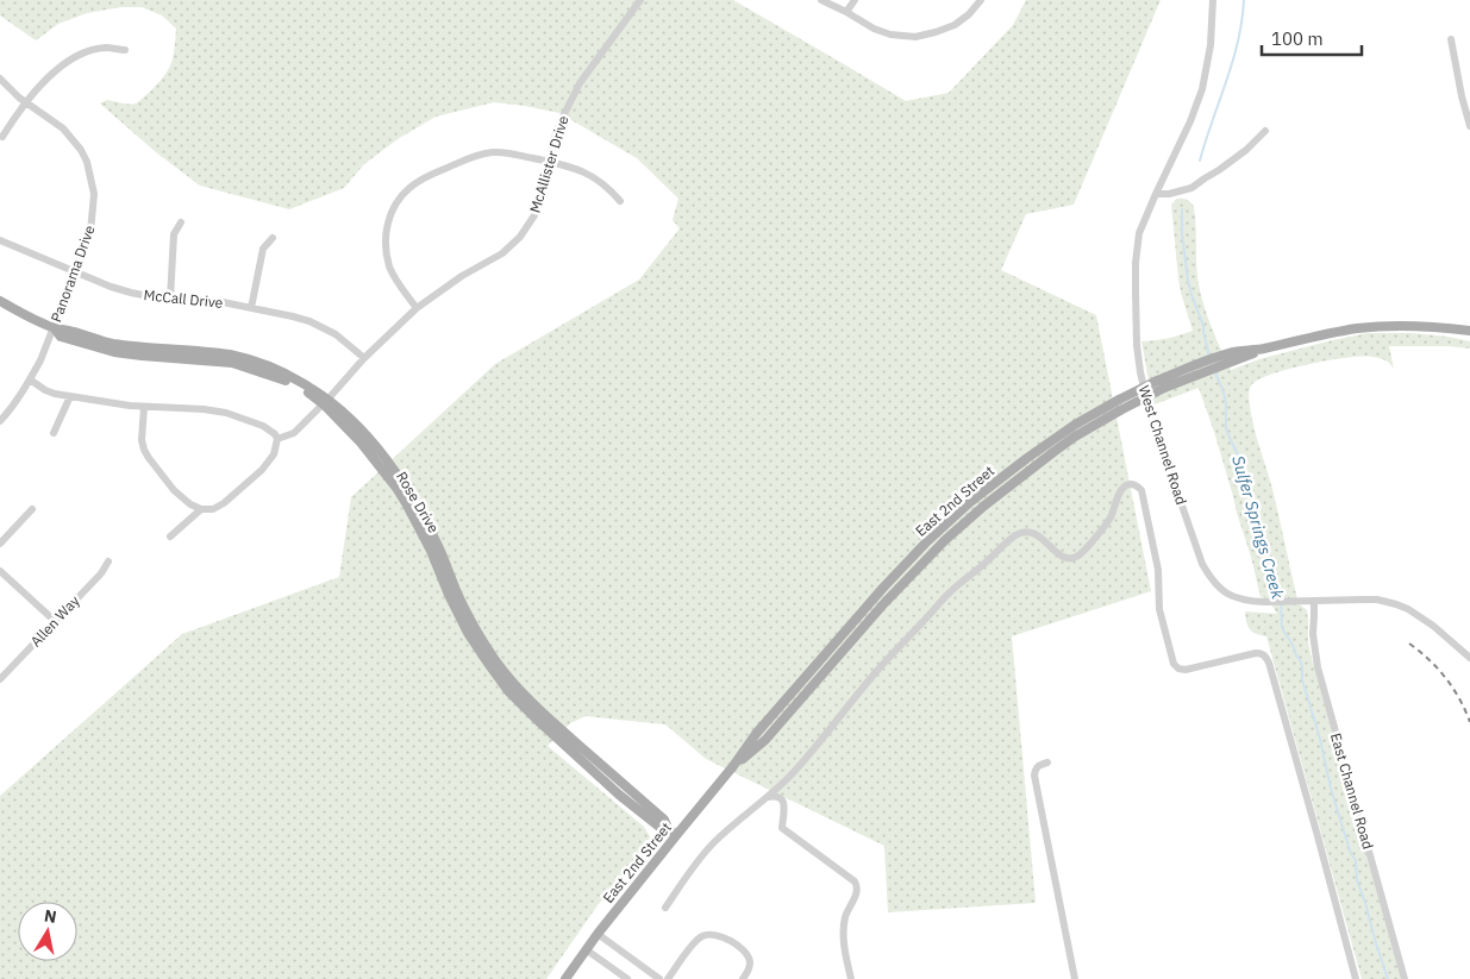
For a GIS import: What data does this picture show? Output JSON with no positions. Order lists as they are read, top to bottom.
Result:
{
  "streets": {
    "main road": ["East 2nd Street", "Rose Drive"],
    "street": [
      "McAllister Drive",
      "Panorama Drive",
      "McCall Drive",
      "West Channel Road",
      "Allen Way",
      "East Channel Road"
    ]
  },
  "crossings": [
    ["McAllister Drive", "McCall Drive"],
    ["McAllister Drive", "Rose Drive"],
    ["Panorama Drive", "McCall Drive"],
    ["Panorama Drive", "Rose Drive"],
    ["West Channel Road", "East Channel Road"],
    ["East 2nd Street", "Rose Drive"]
  ],
  "water": ["Sulfer Springs Creek"],
  "scale_bar": "100 m",
  "north": "top"
}
